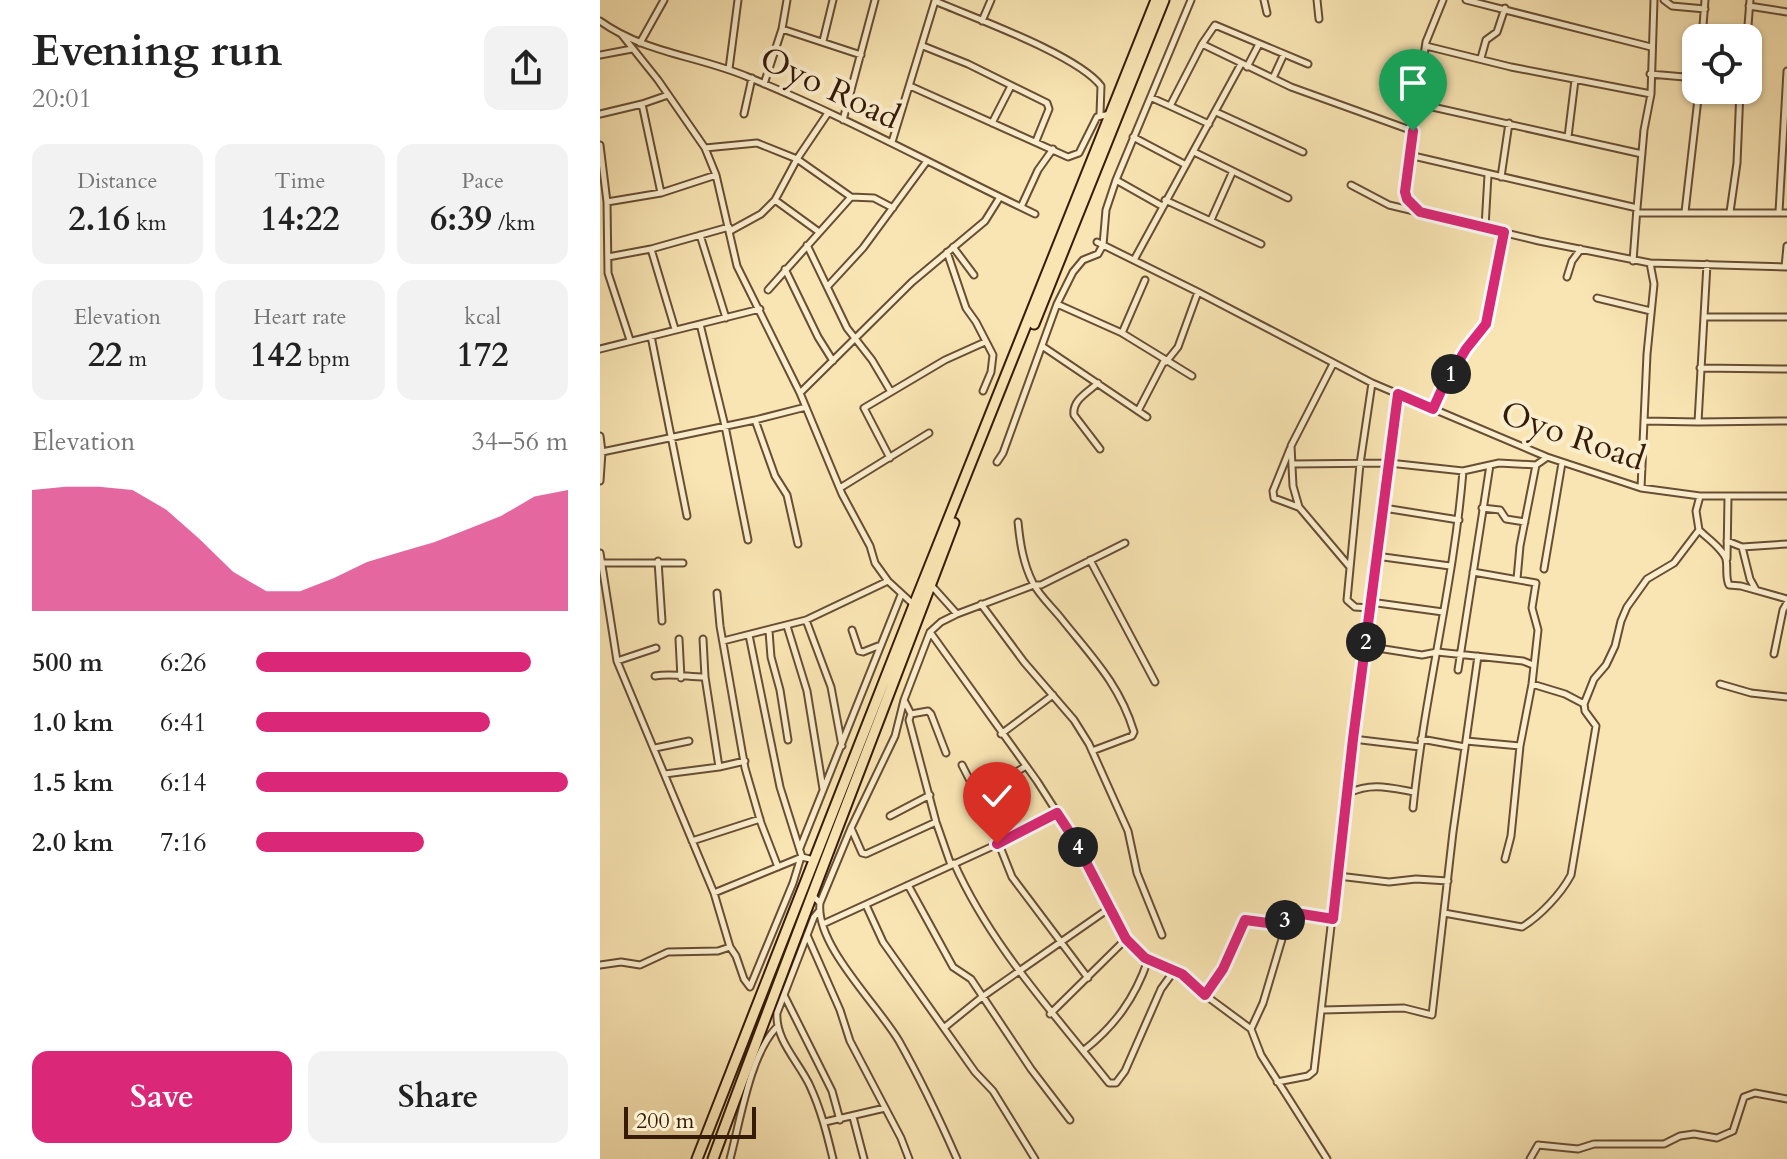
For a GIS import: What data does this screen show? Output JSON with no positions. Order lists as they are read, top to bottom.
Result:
{
  "streets": {
    "street": ["Oyo Road"]
  },
  "scale_bar": "200 m",
  "page": {
    "heading": ["Evening run", "20:01"],
    "stats": [
      ["Distance", "2.16 km"],
      ["Time", "14:22"],
      ["Pace", "6:39 /km"],
      ["Elevation", "22 m"],
      ["Heart rate", "142 bpm"],
      ["kcal", "172"]
    ],
    "pins": [
      "1",
      "2",
      "4",
      "3"
    ],
    "chart": ["Elevation", "34–56 m"],
    "list": [
      {
        "name": "500 m",
        "note": "6:26"
      },
      {
        "name": "1.0 km",
        "note": "6:41"
      },
      {
        "name": "1.5 km",
        "note": "6:14"
      },
      {
        "name": "2.0 km",
        "note": "7:16"
      }
    ],
    "buttons": ["Save", "Share"],
    "scale": "200 m"
  }
}
